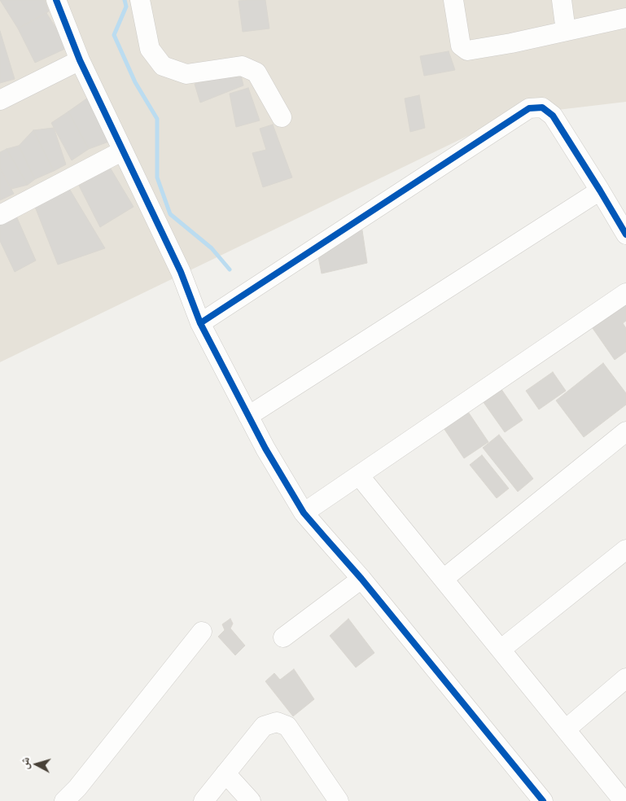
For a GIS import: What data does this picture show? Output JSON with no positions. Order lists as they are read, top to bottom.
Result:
{
  "north": "left"
}
